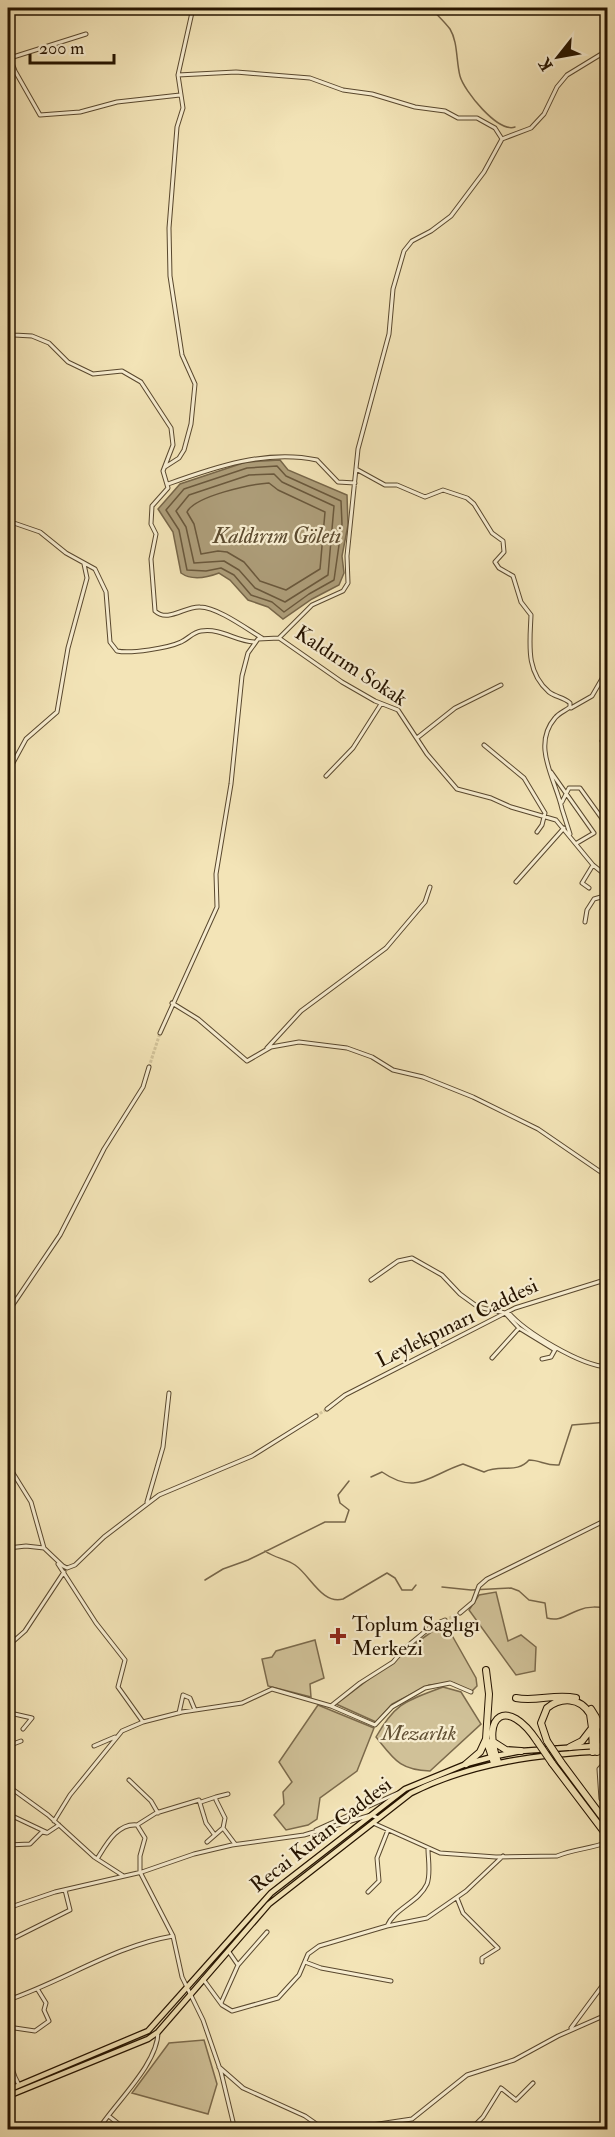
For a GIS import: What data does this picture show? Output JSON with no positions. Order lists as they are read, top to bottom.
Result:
{
  "streets": {
    "main road": ["Recai Kutan Caddesi"],
    "street": ["Kaldırım Sokak", "Leylekpınarı Caddesi"]
  },
  "water": ["Kaldırım Göleti"],
  "parks": ["Mezarlık"],
  "places": {
    "health": ["Toplum Saglıgı Merkezi"]
  },
  "scale_bar": "200 m",
  "north": "bottom left"
}
